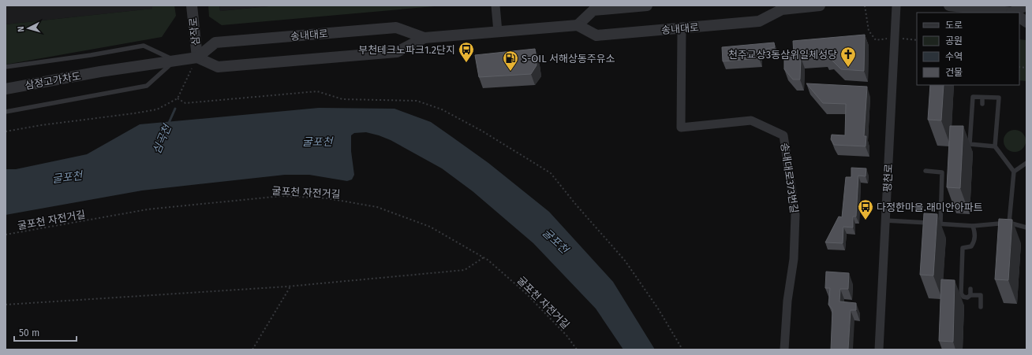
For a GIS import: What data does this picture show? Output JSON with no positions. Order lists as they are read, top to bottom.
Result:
{
  "streets": {
    "street": [
      "송내대로",
      "삼작로",
      "삼정고가차도",
      "송내대로373번길",
      "평천로"
    ],
    "path": ["굴포천 자전거길"]
  },
  "crossings": [
    ["송내대로", "삼작로"],
    ["송내대로", "송내대로373번길"]
  ],
  "water": ["심곡천", "굴포천"],
  "places": {
    "bus stop": ["부천테크노파크1.2단지", "다정한마을.래미안아파트"],
    "church": ["천주교상3동삼위일체성당"],
    "fuel station": ["S-OIL 서해상동주유소"]
  },
  "legend": [
    "도로",
    "공원",
    "수역",
    "건물"
  ],
  "scale_bar": "50 m",
  "north": "left"
}
